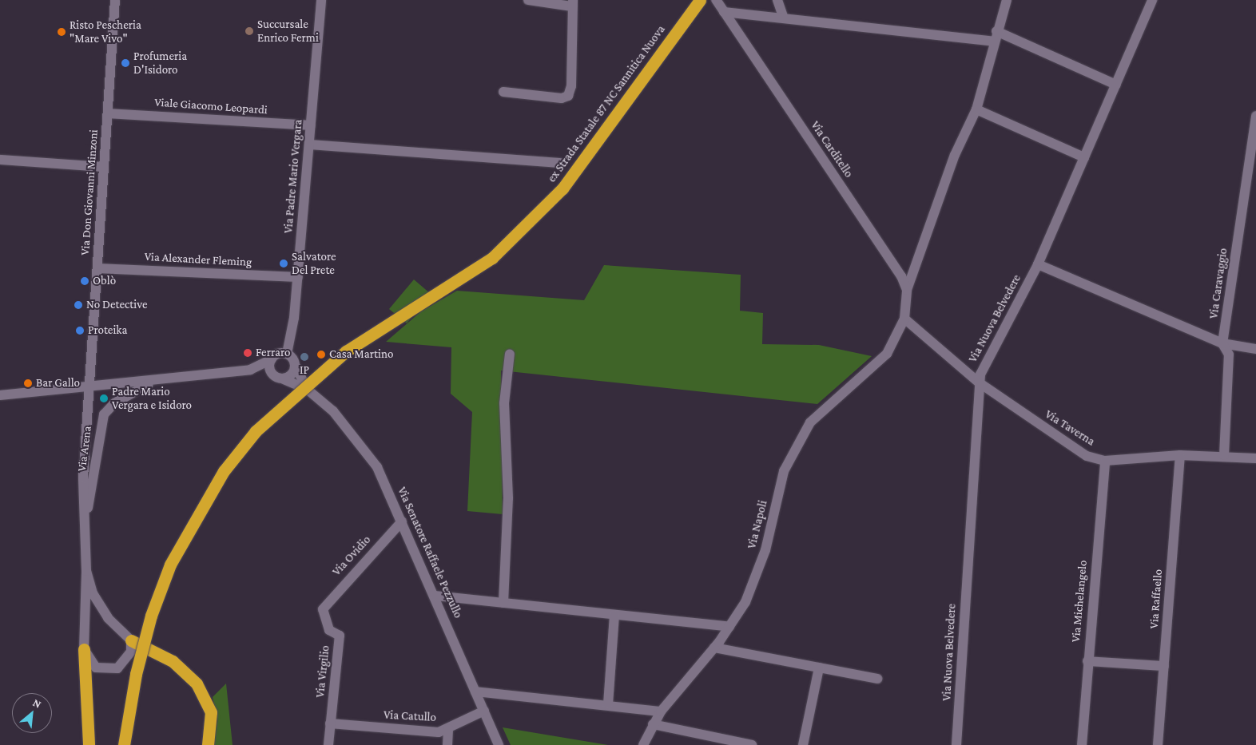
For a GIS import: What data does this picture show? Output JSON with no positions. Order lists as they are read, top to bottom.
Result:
{
  "streets": {
    "highway": ["ex Strada Statale 87 NC Sannitica Nuova"],
    "street": [
      "Viale Giacomo Leopardi",
      "Via Carditello",
      "Via Padre Mario Vergara",
      "Via Don Giovanni Minzoni",
      "Via Alexander Fleming",
      "Via Caravaggio",
      "Via Nuova Belvedere",
      "Via Taverna",
      "Via Arena",
      "Via Napoli",
      "Via Senatore Raffaele Pezzullo",
      "Via Ovidio",
      "Via Raffaello",
      "Via Michelangelo",
      "Via Virgilio",
      "Via Catullo"
    ]
  },
  "crossings": [
    ["Viale Giacomo Leopardi", "Via Padre Mario Vergara"],
    ["Viale Giacomo Leopardi", "Via Don Giovanni Minzoni"],
    ["Via Padre Mario Vergara", "Via Alexander Fleming"],
    ["Via Padre Mario Vergara", "Via Senatore Raffaele Pezzullo"],
    ["Via Don Giovanni Minzoni", "Via Alexander Fleming"],
    ["Via Don Giovanni Minzoni", "Via Arena"],
    ["Via Caravaggio", "Via Taverna"],
    ["Via Nuova Belvedere", "Via Taverna"],
    ["Via Taverna", "Via Napoli"],
    ["Via Taverna", "Via Raffaello"],
    ["Via Taverna", "Via Michelangelo"],
    ["Via Senatore Raffaele Pezzullo", "Via Ovidio"],
    ["Via Senatore Raffaele Pezzullo", "Via Catullo"],
    ["Via Ovidio", "Via Virgilio"],
    ["Via Virgilio", "Via Catullo"]
  ],
  "places": [
    "Succursale Enrico Fermi",
    "Risto Pescheria \"Mare Vivo\"",
    "Profumeria D'Isidoro",
    "Salvatore Del Prete",
    "Oblò",
    "No Detective",
    "Proteika",
    "Ferraro",
    "Casa Martino",
    "IP",
    "Bar Gallo",
    "Padre Mario Vergara e Isidoro"
  ],
  "north": "top right"
}
